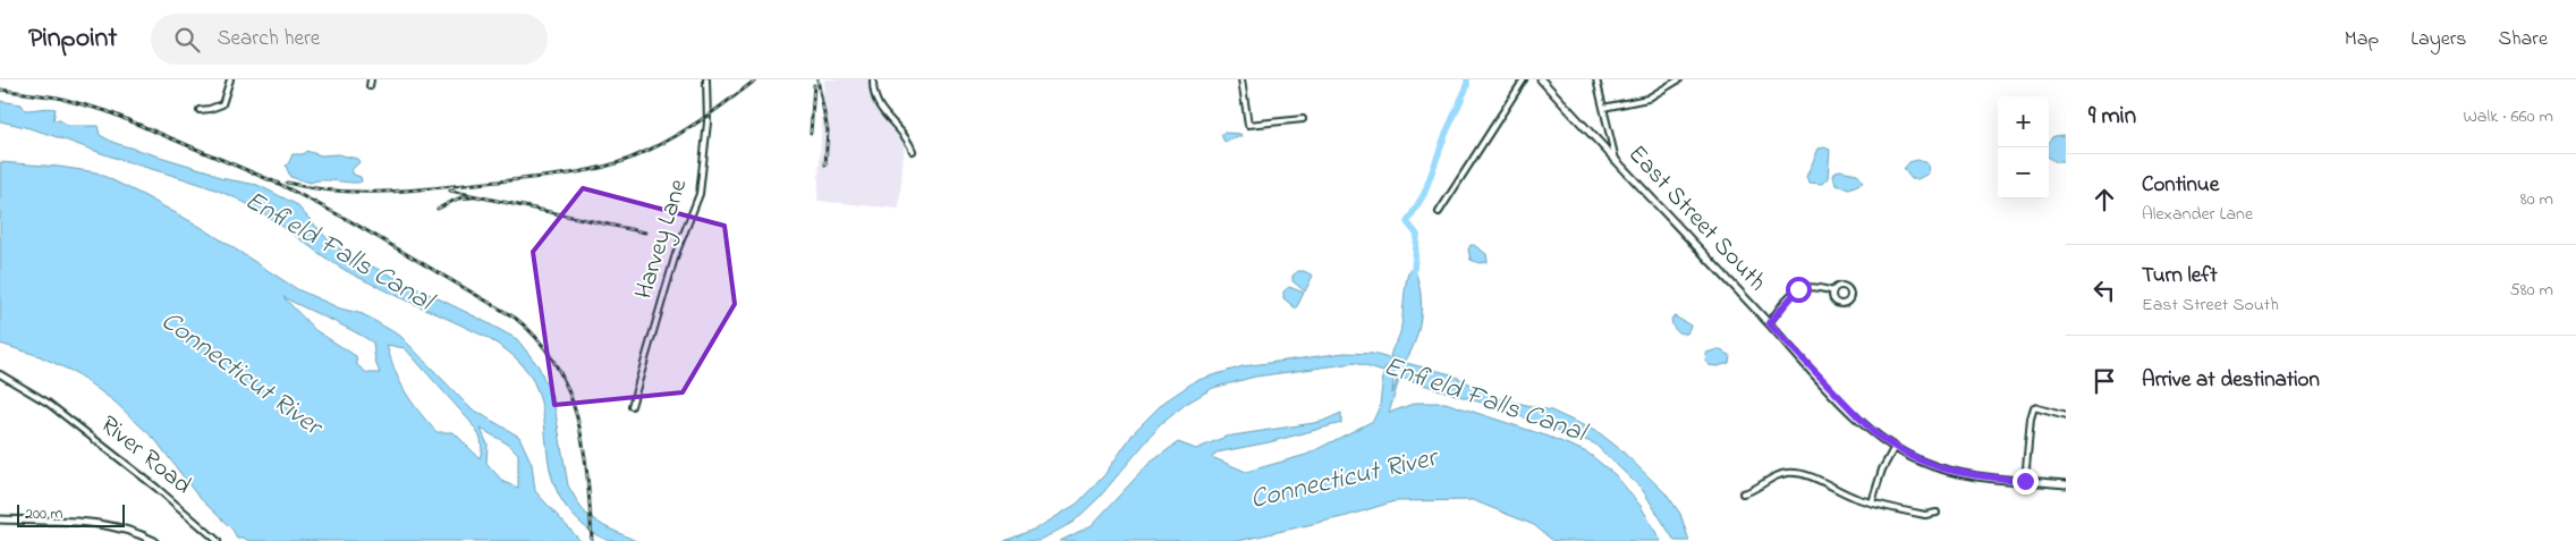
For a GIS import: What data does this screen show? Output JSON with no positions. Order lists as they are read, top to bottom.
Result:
{
  "streets": {
    "main road": ["East Street South"],
    "street": ["Harvey Lane", "River Road"]
  },
  "water": ["Enfield Falls Canal", "Connecticut River"],
  "scale_bar": "200 m",
  "page": {
    "header": "Pinpoint",
    "search": "Search here",
    "nav": ["Map", "Layers", "Share"],
    "heading": ["9 min", "Walk · 660 m"],
    "map_buttons": ["+", "−"],
    "list": [
      ["Continue", "Alexander Lane", "80 m"],
      ["Turn left", "East Street South", "580 m"],
      "Arrive at destination"
    ],
    "scale": "200 m"
  }
}
